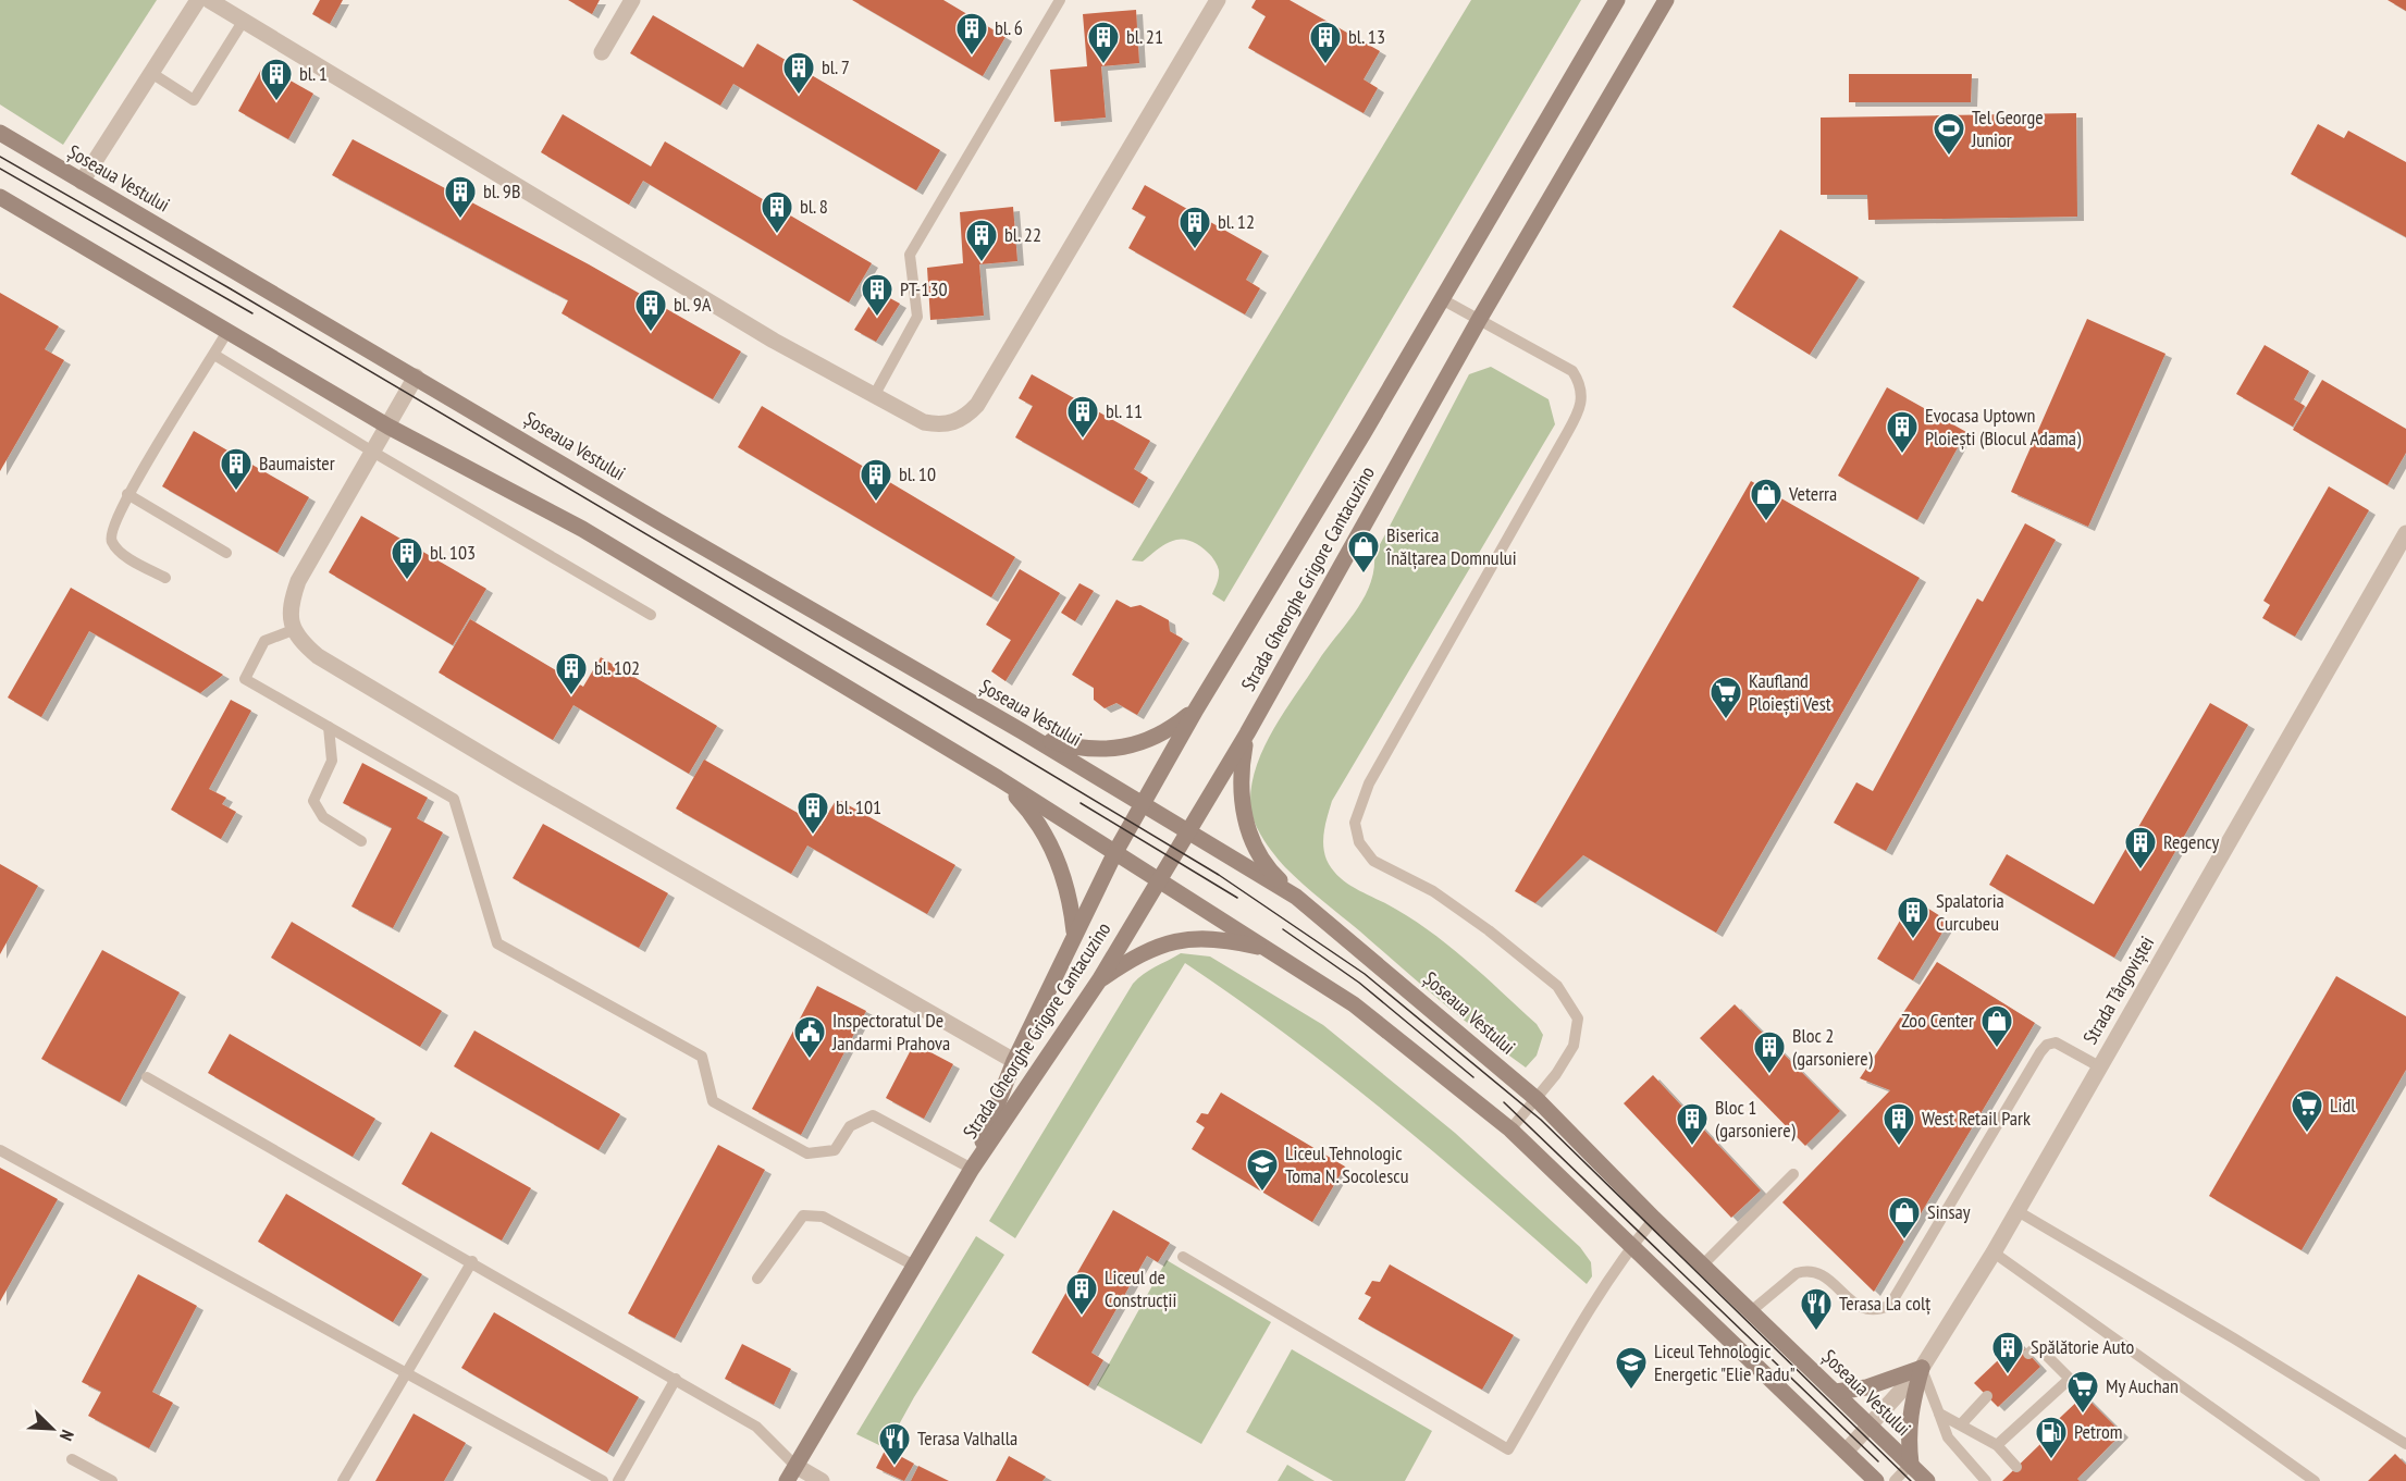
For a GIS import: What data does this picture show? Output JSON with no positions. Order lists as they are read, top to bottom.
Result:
{
  "streets": {
    "main road": ["Șoseaua Vestului", "Strada Gheorghe Grigore Cantacuzino"],
    "street": ["Strada Târgoviștei"]
  },
  "crossings": [
    ["Șoseaua Vestului", "Strada Gheorghe Grigore Cantacuzino"],
    ["Șoseaua Vestului", "Strada Târgoviștei"]
  ],
  "places": {
    "building": [
      "bl. 6",
      "bl. 21",
      "bl. 13",
      "bl. 7",
      "bl. 1",
      "bl. 9B",
      "bl. 8",
      "bl. 12",
      "bl. 22",
      "PT-130",
      "bl. 9A",
      "bl. 11",
      "Evocasa Uptown Ploiești (Blocul Adama)",
      "Baumaister",
      "bl. 10",
      "bl. 103",
      "bl. 102",
      "bl. 101",
      "Regency",
      "Spalatoria Curcubeu",
      "Bloc 2 (garsoniere)",
      "Bloc 1 (garsoniere)",
      "West Retail Park",
      "Liceul de Construcții",
      "Spălătorie Auto"
    ],
    "sports": ["Tel George Junior"],
    "shop": [
      "Veterra",
      "Biserica Înălțarea Domnului",
      "Zoo Center",
      "Sinsay"
    ],
    "supermarket": ["Kaufland Ploiești Vest", "Lidl", "My Auchan"],
    "public building": ["Inspectoratul De Jandarmi Prahova"],
    "school or university": ["Liceul Tehnologic Toma N. Socolescu", "Liceul Tehnologic Energetic \"Elie Radu\""],
    "restaurant": ["Terasa La colț", "Terasa Valhalla"],
    "fuel station": ["Petrom"]
  },
  "north": "bottom right"
}
